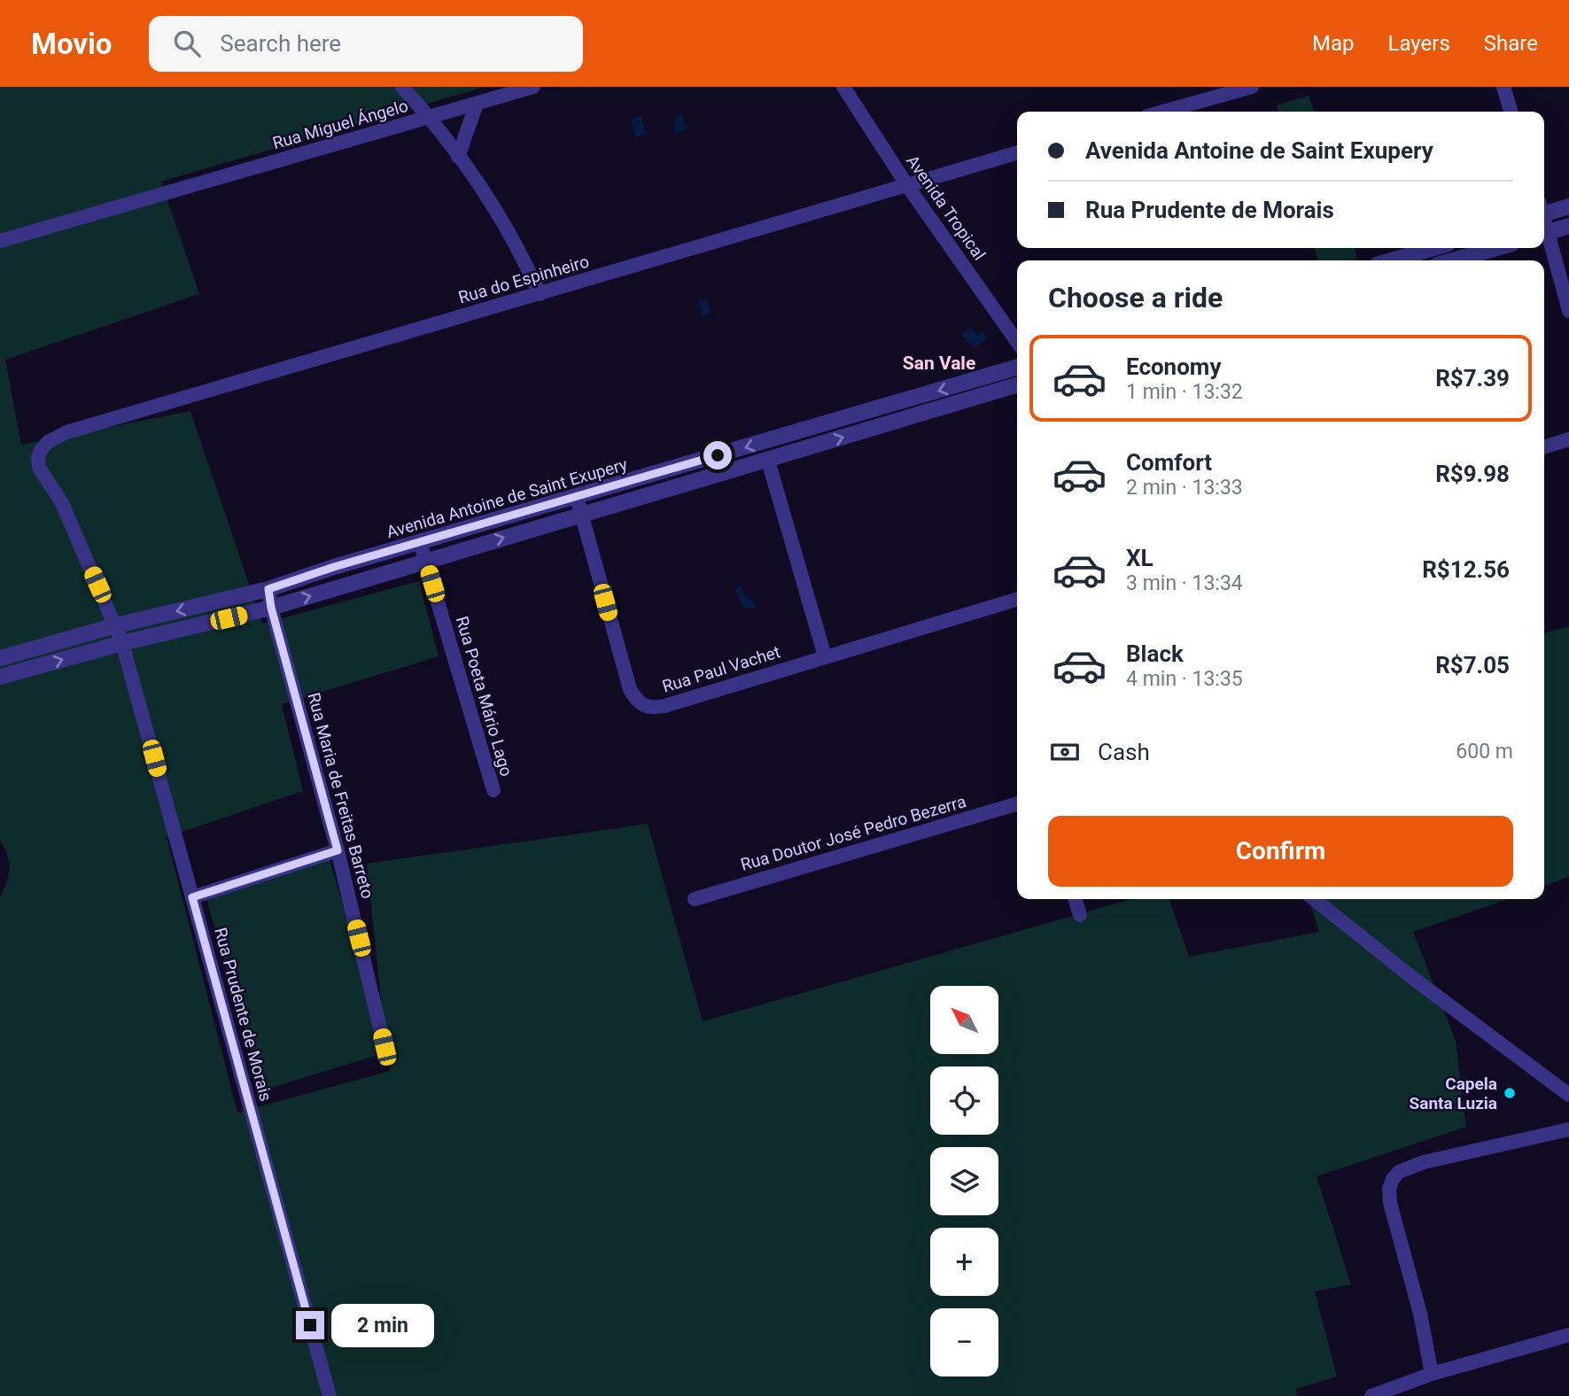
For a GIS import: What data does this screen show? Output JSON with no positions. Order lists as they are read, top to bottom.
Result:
{
  "streets": {
    "street": [
      "Rua Miguel Ángelo",
      "Avenida Tropical",
      "Rua do Espinheiro",
      "Avenida Antoine de Saint Exupery",
      "Rua Paul Vachet",
      "Rua Poeta Mário Lago",
      "Rua Maria de Freitas Barreto",
      "Rua Doutor José Pedro Bezerra",
      "Rua Prudente de Morais"
    ]
  },
  "crossings": [
    ["Avenida Tropical", "Rua do Espinheiro"],
    ["Rua do Espinheiro", "Rua Prudente de Morais"],
    ["Avenida Antoine de Saint Exupery", "Rua Paul Vachet"],
    ["Avenida Antoine de Saint Exupery", "Rua Poeta Mário Lago"],
    ["Avenida Antoine de Saint Exupery", "Rua Maria de Freitas Barreto"],
    ["Avenida Antoine de Saint Exupery", "Rua Prudente de Morais"]
  ],
  "districts": ["San Vale"],
  "places": ["Capela Santa Luzia"],
  "north": "top left",
  "page": {
    "header": "Movio",
    "search": "Search here",
    "nav": ["Map", "Layers", "Share"],
    "banner": ["Avenida Antoine de Saint Exupery", "Rua Prudente de Morais"],
    "heading": "Choose a ride",
    "list": [
      {
        "name": "Economy",
        "note": "1 min · 13:32",
        "value": "R$7.39"
      },
      {
        "name": "Comfort",
        "note": "2 min · 13:33",
        "value": "R$9.98"
      },
      {
        "name": "XL",
        "note": "3 min · 13:34",
        "value": "R$12.56"
      },
      {
        "name": "Black",
        "note": "4 min · 13:35",
        "value": "R$7.05"
      }
    ],
    "pay": ["Cash", "600 m"],
    "buttons": "Confirm",
    "map_buttons": ["+", "−"],
    "bubble": "2 min"
  }
}
